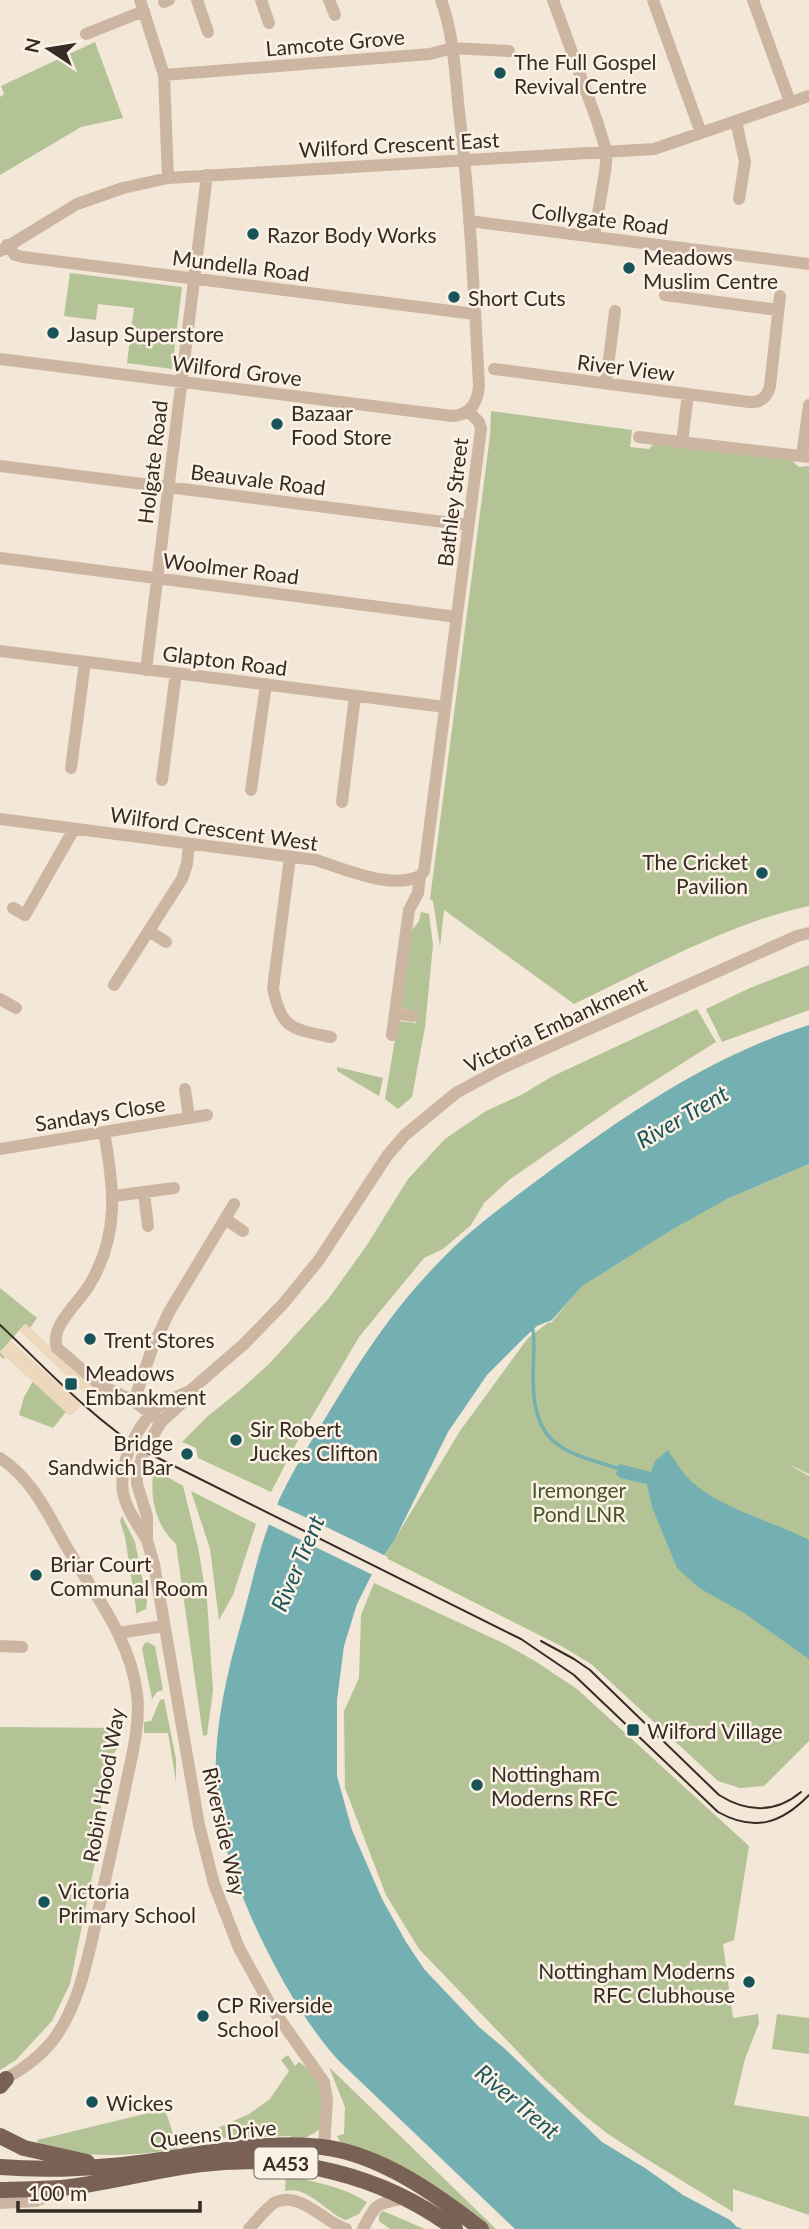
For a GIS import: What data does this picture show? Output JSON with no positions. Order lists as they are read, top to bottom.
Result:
{
  "streets": {
    "main road": ["Queens Drive", "A453"],
    "street": [
      "Lamcote Grove",
      "Wilford Crescent East",
      "Collygate Road",
      "Mundella Road",
      "River View",
      "Wilford Grove",
      "Holgate Road",
      "Beauvale Road",
      "Bathley Street",
      "Woolmer Road",
      "Glapton Road",
      "Wilford Crescent West",
      "Victoria Embankment",
      "Sandays Close",
      "Robin Hood Way",
      "Riverside Way"
    ]
  },
  "crossings": [
    ["Lamcote Grove", "Bathley Street"],
    ["Wilford Crescent East", "Mundella Road"],
    ["Wilford Crescent East", "Holgate Road"],
    ["Wilford Crescent East", "Bathley Street"],
    ["Collygate Road", "Bathley Street"],
    ["Mundella Road", "Holgate Road"],
    ["Mundella Road", "Bathley Street"],
    ["Wilford Grove", "Holgate Road"],
    ["Wilford Grove", "Bathley Street"],
    ["Holgate Road", "Beauvale Road"],
    ["Holgate Road", "Woolmer Road"],
    ["Holgate Road", "Glapton Road"],
    ["Beauvale Road", "Bathley Street"],
    ["Bathley Street", "Woolmer Road"],
    ["Bathley Street", "Glapton Road"],
    ["Bathley Street", "Wilford Crescent West"],
    ["Victoria Embankment", "Riverside Way"],
    ["Riverside Way", "Queens Drive"],
    ["Queens Drive", "A453"]
  ],
  "water": ["River Trent"],
  "parks": ["Iremonger Pond LNR"],
  "places": {
    "other": [
      "The Full Gospel Revival Centre",
      "Razor Body Works",
      "Meadows Muslim Centre",
      "Short Cuts",
      "Jasup Superstore",
      "Bazaar Food Store",
      "The Cricket Pavilion",
      "Trent Stores",
      "Sir Robert Juckes Clifton",
      "Bridge Sandwich Bar",
      "Briar Court Communal Room",
      "Nottingham Moderns RFC",
      "Victoria Primary School",
      "Nottingham Moderns RFC Clubhouse",
      "CP Riverside School",
      "Wickes"
    ],
    "transit": ["Meadows Embankment", "Wilford Village"]
  },
  "scale_bar": "100 m",
  "north": "left"
}
